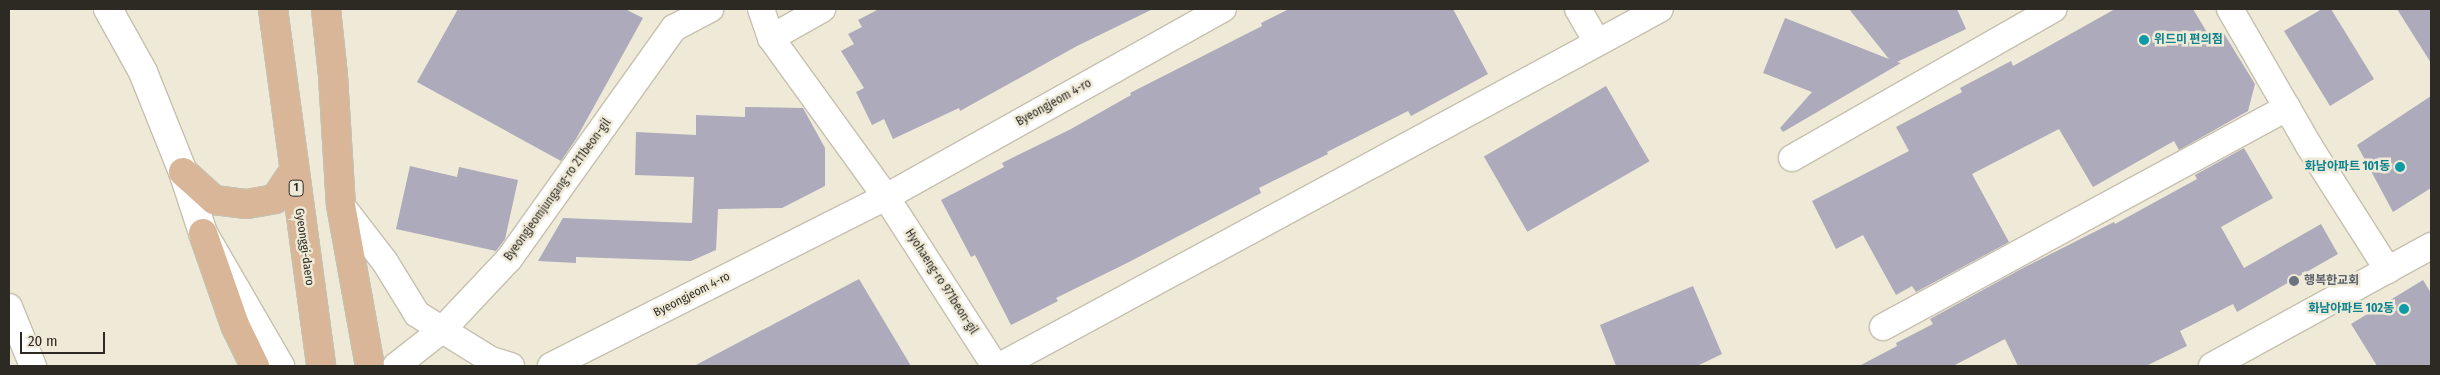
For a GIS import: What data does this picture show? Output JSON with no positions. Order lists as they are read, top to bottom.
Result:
{
  "streets": {
    "main road": ["1", "Gyeonggi-daero"],
    "street": ["Byeongjeom 4-ro", "Byeongjeomjungang-ro 211beon-gil", "Hyohaeng-ro 971beon-gil"]
  },
  "crossings": [
    ["Byeongjeom 4-ro", "Hyohaeng-ro 971beon-gil"]
  ],
  "places": [
    "위드미 편의점",
    "화남아파트 101동",
    "행복한교회",
    "화남아파트 102동"
  ],
  "scale_bar": "20 m"
}
